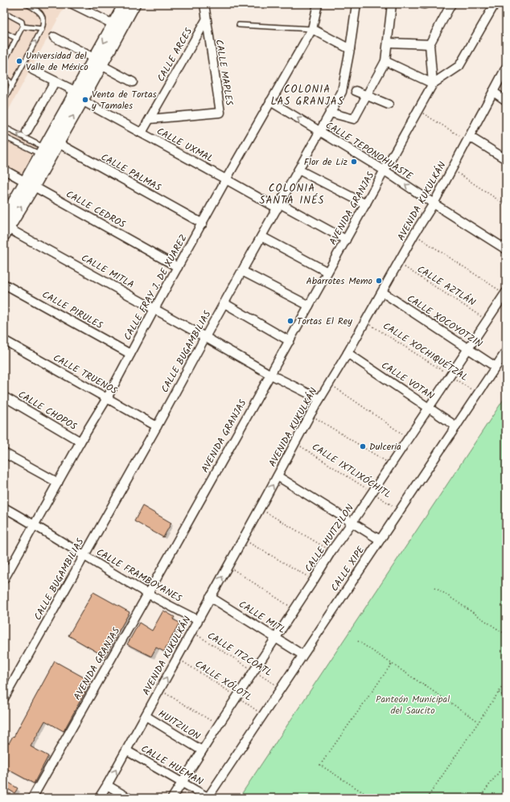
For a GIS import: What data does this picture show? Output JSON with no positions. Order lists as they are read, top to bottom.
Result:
{
  "streets": {
    "street": [
      "CALLE ARCES",
      "CALLE MAPLES",
      "CALLE UXMAL",
      "CALLE TEPONOHUASTE",
      "CALLE PALMAS",
      "AVENIDA KUKULKÁN",
      "AVENIDA GRANJAS",
      "CALLE CEDROS",
      "CALLE MITLA",
      "CALLE FRAY J. DE XUAREZ",
      "CALLE PIRULES",
      "CALLE XOCOYOTZIN",
      "CALLE BUGAMBILIAS",
      "CALLE TRUENOS",
      "CALLE VOTAN",
      "CALLE CHOPOS",
      "CALLE HUITZILON",
      "CALLE XIPE",
      "CALLE FRAMBOYANES",
      "CALLE MITL",
      "HUITZILON",
      "CALLE HUEMAN"
    ],
    "path": [
      "CALLE AZTLÁN",
      "CALLE XOCHIQUÉTZAL",
      "CALLE IXTLIXÓCHITL",
      "CALLE ITZCOATL",
      "CALLE XÓLOTL"
    ]
  },
  "crossings": [
    ["CALLE ARCES", "CALLE MAPLES"],
    ["CALLE ARCES", "CALLE UXMAL"],
    ["CALLE UXMAL", "AVENIDA GRANJAS"],
    ["CALLE UXMAL", "CALLE FRAY J. DE XUAREZ"],
    ["CALLE UXMAL", "CALLE BUGAMBILIAS"],
    ["CALLE TEPONOHUASTE", "AVENIDA KUKULKÁN"],
    ["CALLE TEPONOHUASTE", "AVENIDA GRANJAS"],
    ["CALLE TEPONOHUASTE", "CALLE FRAY J. DE XUAREZ"],
    ["CALLE TEPONOHUASTE", "CALLE BUGAMBILIAS"],
    ["CALLE PALMAS", "CALLE FRAY J. DE XUAREZ"],
    ["AVENIDA KUKULKÁN", "CALLE MITLA"],
    ["AVENIDA KUKULKÁN", "CALLE AZTLÁN"],
    ["AVENIDA KUKULKÁN", "CALLE XOCOYOTZIN"],
    ["AVENIDA KUKULKÁN", "CALLE XOCHIQUÉTZAL"],
    ["AVENIDA KUKULKÁN", "CALLE VOTAN"],
    ["AVENIDA KUKULKÁN", "CALLE IXTLIXÓCHITL"],
    ["AVENIDA KUKULKÁN", "CALLE FRAMBOYANES"],
    ["AVENIDA KUKULKÁN", "CALLE MITL"],
    ["AVENIDA KUKULKÁN", "CALLE ITZCOATL"],
    ["AVENIDA KUKULKÁN", "CALLE XÓLOTL"],
    ["AVENIDA KUKULKÁN", "HUITZILON"],
    ["AVENIDA KUKULKÁN", "CALLE HUEMAN"],
    ["AVENIDA GRANJAS", "CALLE MITLA"],
    ["AVENIDA GRANJAS", "CALLE FRAMBOYANES"],
    ["CALLE CEDROS", "CALLE FRAY J. DE XUAREZ"],
    ["CALLE MITLA", "CALLE FRAY J. DE XUAREZ"],
    ["CALLE MITLA", "CALLE BUGAMBILIAS"],
    ["CALLE AZTLÁN", "CALLE HUITZILON"],
    ["CALLE FRAY J. DE XUAREZ", "CALLE PIRULES"],
    ["CALLE FRAY J. DE XUAREZ", "CALLE TRUENOS"],
    ["CALLE FRAY J. DE XUAREZ", "CALLE CHOPOS"],
    ["CALLE FRAY J. DE XUAREZ", "CALLE FRAMBOYANES"],
    ["CALLE XOCOYOTZIN", "CALLE HUITZILON"],
    ["CALLE XOCOYOTZIN", "CALLE XIPE"],
    ["CALLE BUGAMBILIAS", "CALLE TRUENOS"],
    ["CALLE BUGAMBILIAS", "CALLE FRAMBOYANES"],
    ["CALLE XOCHIQUÉTZAL", "CALLE HUITZILON"],
    ["CALLE XOCHIQUÉTZAL", "CALLE XIPE"],
    ["CALLE VOTAN", "CALLE HUITZILON"],
    ["CALLE VOTAN", "CALLE XIPE"],
    ["CALLE IXTLIXÓCHITL", "CALLE HUITZILON"],
    ["CALLE IXTLIXÓCHITL", "CALLE XIPE"],
    ["CALLE HUITZILON", "CALLE MITL"],
    ["CALLE HUITZILON", "CALLE ITZCOATL"],
    ["CALLE HUITZILON", "CALLE XÓLOTL"],
    ["CALLE HUITZILON", "HUITZILON"],
    ["CALLE HUITZILON", "CALLE HUEMAN"],
    ["CALLE XIPE", "CALLE MITL"],
    ["CALLE XIPE", "CALLE ITZCOATL"],
    ["CALLE XIPE", "CALLE XÓLOTL"],
    ["CALLE XIPE", "CALLE HUEMAN"]
  ],
  "one_way": ["CALLE TEPONOHUASTE"],
  "districts": ["COLONIA LAS GRANJAS", "COLONIA SANTA INÉS"],
  "parks": ["Panteón Municipal del Saucito"],
  "places": [
    "Universidad del Valle de México",
    "Venta de Tortas y Tamales",
    "Flor de Liz",
    "Abarrotes Memo",
    "Tortas El Rey",
    "Dulceria"
  ]
}
